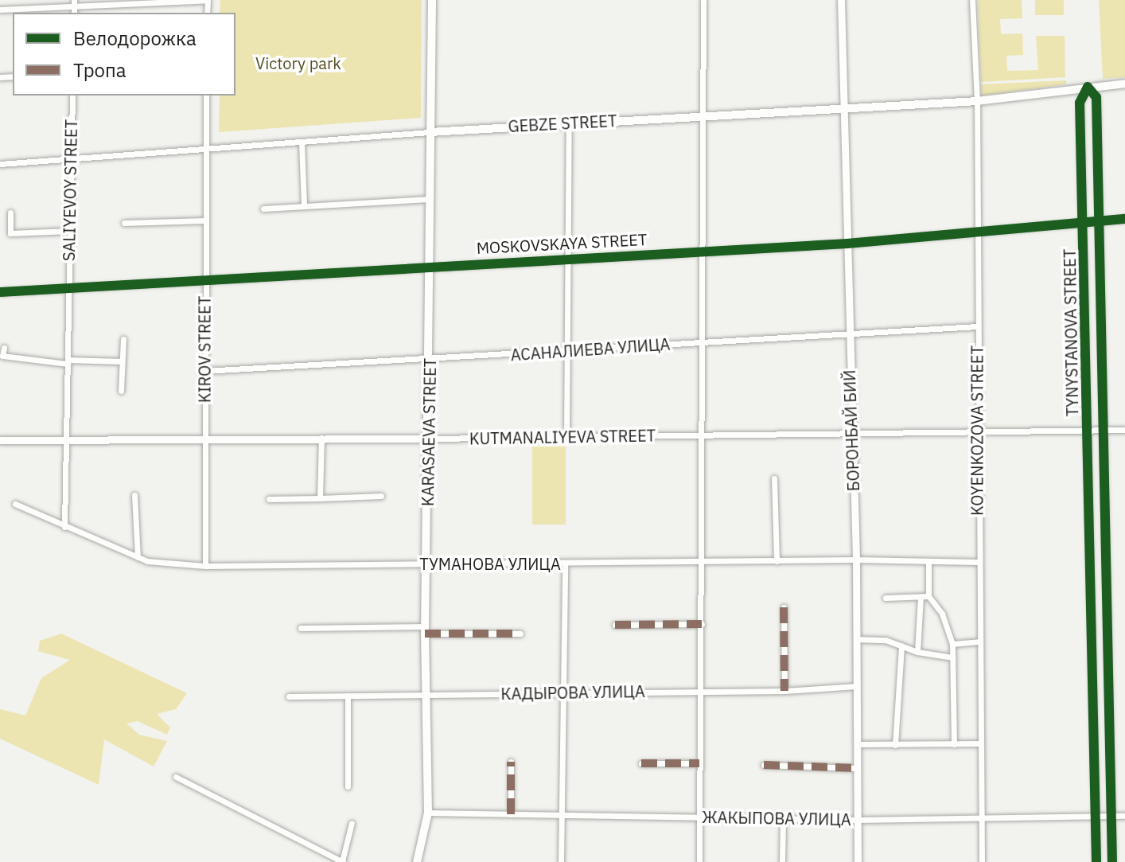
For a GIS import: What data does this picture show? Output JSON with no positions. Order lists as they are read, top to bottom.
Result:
{
  "streets": {
    "main road": ["GEBZE STREET", "KARASAEVA STREET"],
    "street": [
      "SALIYEVOY STREET",
      "MOSKOVSKAYA STREET",
      "TYNYSTANOVA STREET",
      "KIROV STREET",
      "АСАНАЛИЕВА УЛИЦА",
      "БОРОНБАЙ БИЙ",
      "KOYENKOZOVA STREET",
      "KUTMANALIYEVA STREET",
      "ТУМАНОВА УЛИЦА",
      "КАДЫРОВА УЛИЦА",
      "ЖАКЫПОВА УЛИЦА"
    ]
  },
  "crossings": [
    ["GEBZE STREET", "SALIYEVOY STREET"],
    ["GEBZE STREET", "TYNYSTANOVA STREET"],
    ["GEBZE STREET", "KIROV STREET"],
    ["GEBZE STREET", "БОРОНБАЙ БИЙ"],
    ["GEBZE STREET", "KOYENKOZOVA STREET"],
    ["GEBZE STREET", "KARASAEVA STREET"],
    ["SALIYEVOY STREET", "MOSKOVSKAYA STREET"],
    ["SALIYEVOY STREET", "KUTMANALIYEVA STREET"],
    ["SALIYEVOY STREET", "ТУМАНОВА УЛИЦА"],
    ["MOSKOVSKAYA STREET", "TYNYSTANOVA STREET"],
    ["MOSKOVSKAYA STREET", "KIROV STREET"],
    ["MOSKOVSKAYA STREET", "БОРОНБАЙ БИЙ"],
    ["MOSKOVSKAYA STREET", "KOYENKOZOVA STREET"],
    ["MOSKOVSKAYA STREET", "KARASAEVA STREET"],
    ["TYNYSTANOVA STREET", "KUTMANALIYEVA STREET"],
    ["TYNYSTANOVA STREET", "ЖАКЫПОВА УЛИЦА"],
    ["KIROV STREET", "АСАНАЛИЕВА УЛИЦА"],
    ["KIROV STREET", "KUTMANALIYEVA STREET"],
    ["KIROV STREET", "ТУМАНОВА УЛИЦА"],
    ["АСАНАЛИЕВА УЛИЦА", "БОРОНБАЙ БИЙ"],
    ["АСАНАЛИЕВА УЛИЦА", "KOYENKOZOVA STREET"],
    ["АСАНАЛИЕВА УЛИЦА", "KARASAEVA STREET"],
    ["БОРОНБАЙ БИЙ", "KUTMANALIYEVA STREET"],
    ["БОРОНБАЙ БИЙ", "ТУМАНОВА УЛИЦА"],
    ["БОРОНБАЙ БИЙ", "КАДЫРОВА УЛИЦА"],
    ["БОРОНБАЙ БИЙ", "ЖАКЫПОВА УЛИЦА"],
    ["KOYENKOZOVA STREET", "KUTMANALIYEVA STREET"],
    ["KOYENKOZOVA STREET", "ТУМАНОВА УЛИЦА"],
    ["KOYENKOZOVA STREET", "ЖАКЫПОВА УЛИЦА"],
    ["KARASAEVA STREET", "KUTMANALIYEVA STREET"],
    ["KARASAEVA STREET", "ТУМАНОВА УЛИЦА"],
    ["KARASAEVA STREET", "КАДЫРОВА УЛИЦА"],
    ["KARASAEVA STREET", "ЖАКЫПОВА УЛИЦА"]
  ],
  "parks": ["Victory park"],
  "legend": ["Велодорожка", "Тропа"]
}
